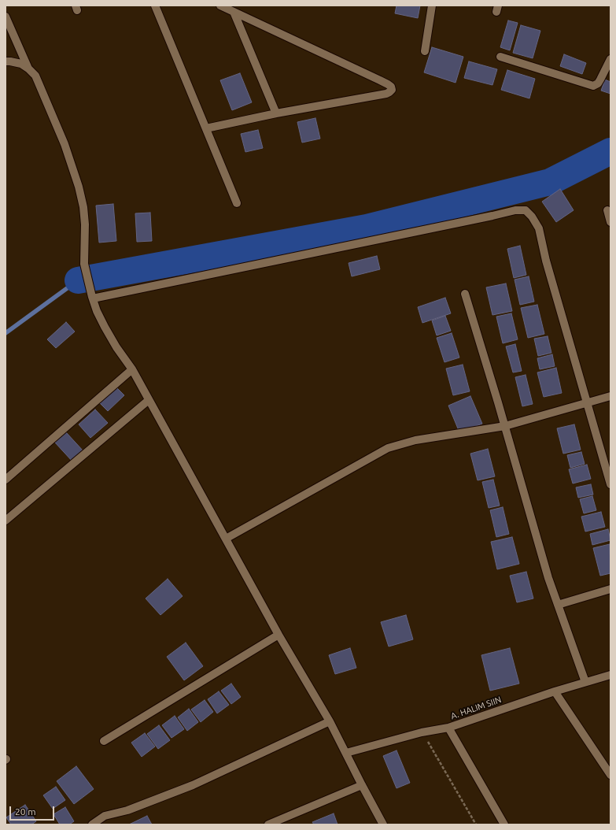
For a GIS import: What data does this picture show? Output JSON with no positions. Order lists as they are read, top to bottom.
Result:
{
  "streets": {
    "street": ["A. HALIM SIIN"]
  },
  "scale_bar": "20 m"
}
